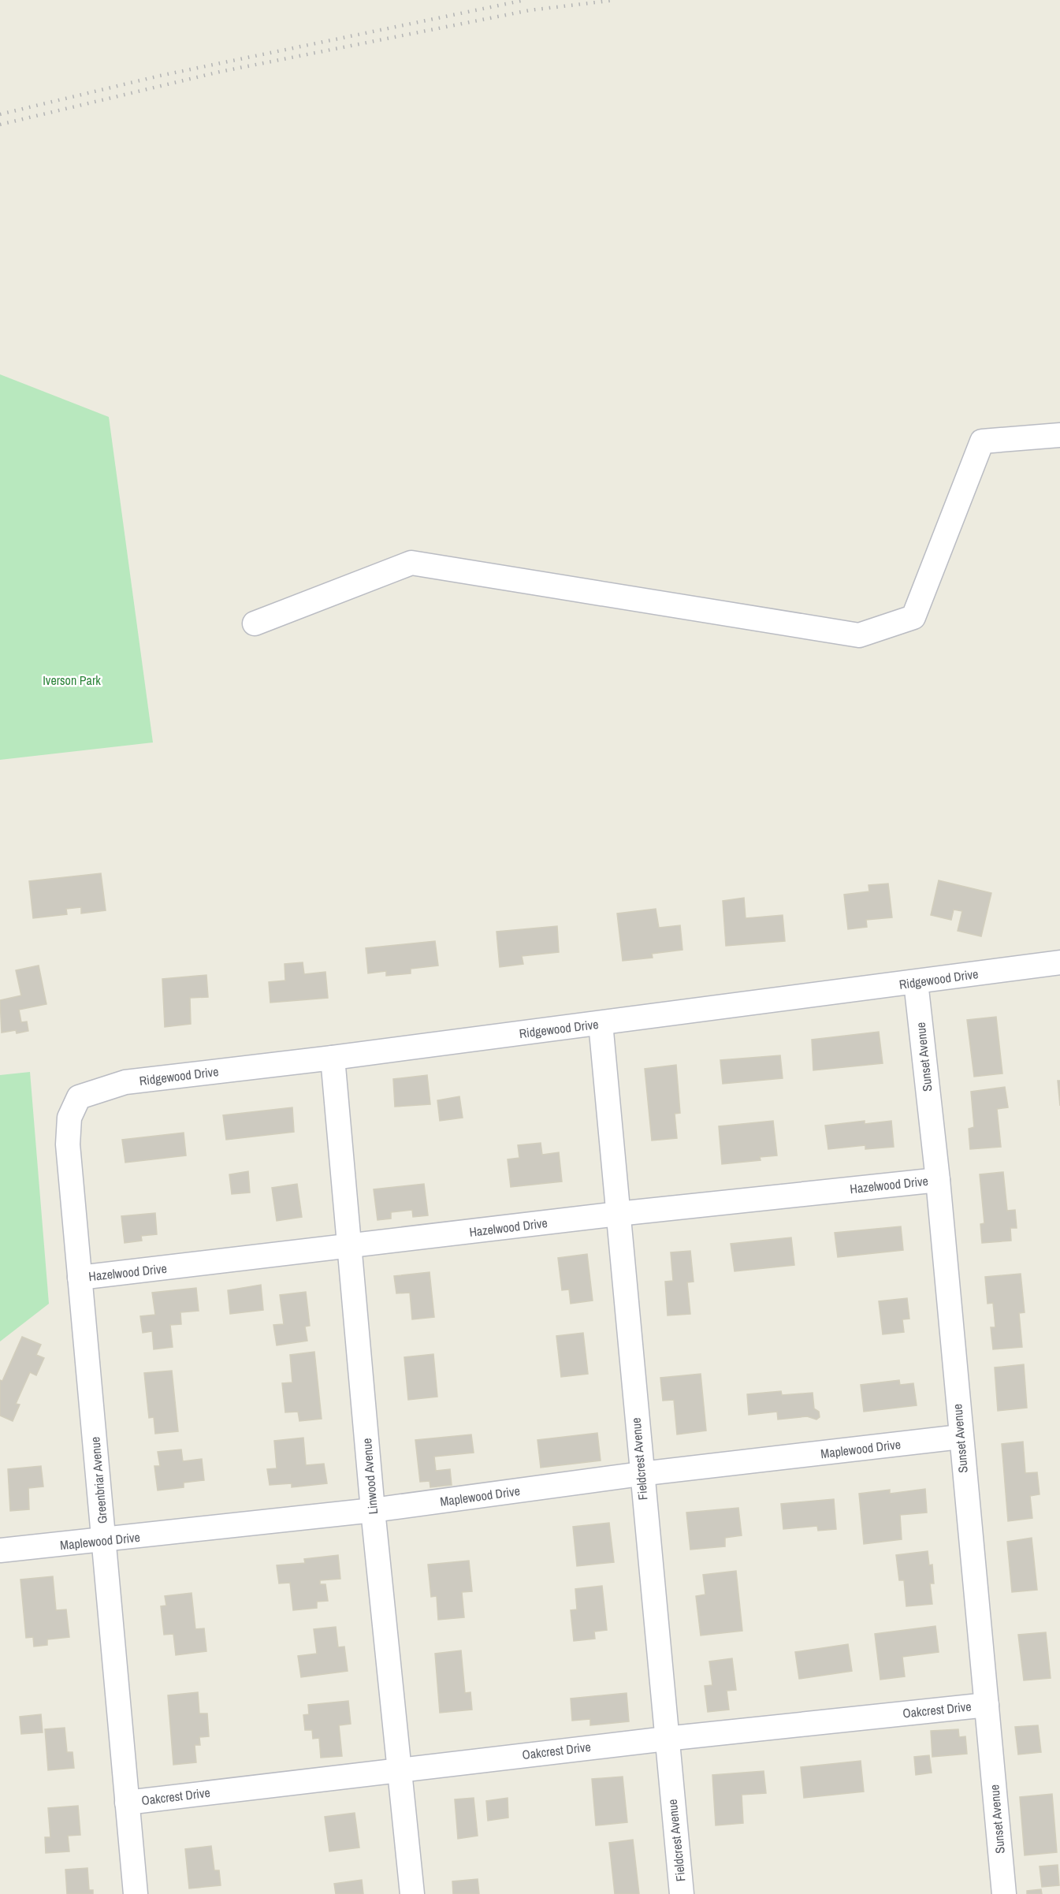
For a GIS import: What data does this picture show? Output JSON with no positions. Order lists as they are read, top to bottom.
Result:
{
  "streets": {
    "street": [
      "Ridgewood Drive",
      "Sunset Avenue",
      "Hazelwood Drive",
      "Maplewood Drive",
      "Fieldcrest Avenue",
      "Linwood Avenue",
      "Greenbriar Avenue",
      "Oakcrest Drive"
    ]
  },
  "crossings": [
    ["Ridgewood Drive", "Sunset Avenue"],
    ["Ridgewood Drive", "Fieldcrest Avenue"],
    ["Ridgewood Drive", "Linwood Avenue"],
    ["Ridgewood Drive", "Greenbriar Avenue"],
    ["Sunset Avenue", "Hazelwood Drive"],
    ["Sunset Avenue", "Maplewood Drive"],
    ["Sunset Avenue", "Oakcrest Drive"],
    ["Hazelwood Drive", "Fieldcrest Avenue"],
    ["Hazelwood Drive", "Linwood Avenue"],
    ["Hazelwood Drive", "Greenbriar Avenue"],
    ["Maplewood Drive", "Fieldcrest Avenue"],
    ["Maplewood Drive", "Linwood Avenue"],
    ["Maplewood Drive", "Greenbriar Avenue"],
    ["Fieldcrest Avenue", "Oakcrest Drive"],
    ["Linwood Avenue", "Oakcrest Drive"],
    ["Greenbriar Avenue", "Oakcrest Drive"]
  ],
  "parks": ["Iverson Park"]
}
